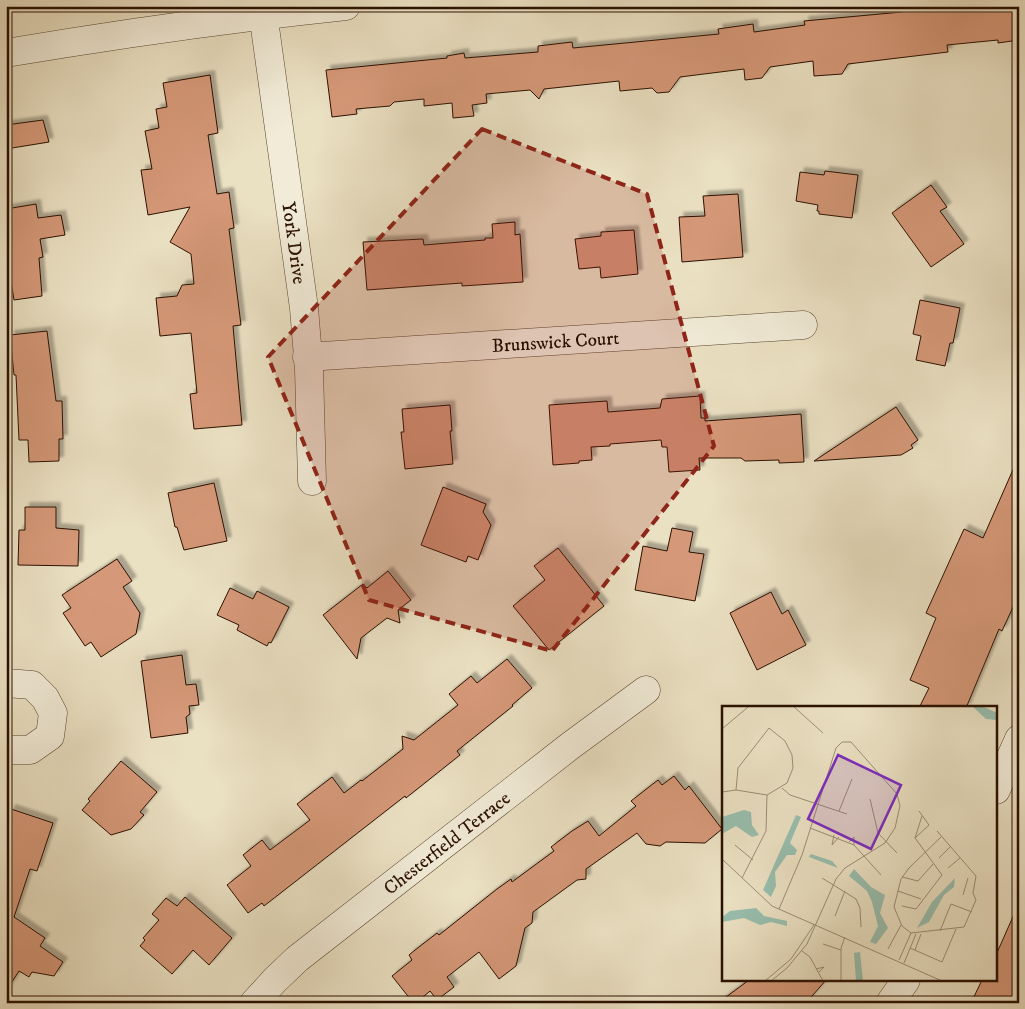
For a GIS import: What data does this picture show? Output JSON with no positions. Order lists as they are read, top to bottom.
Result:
{
  "streets": {
    "street": ["York Drive", "Brunswick Court", "Chesterfield Terrace"]
  },
  "crossings": [
    ["York Drive", "Brunswick Court"]
  ]
}
